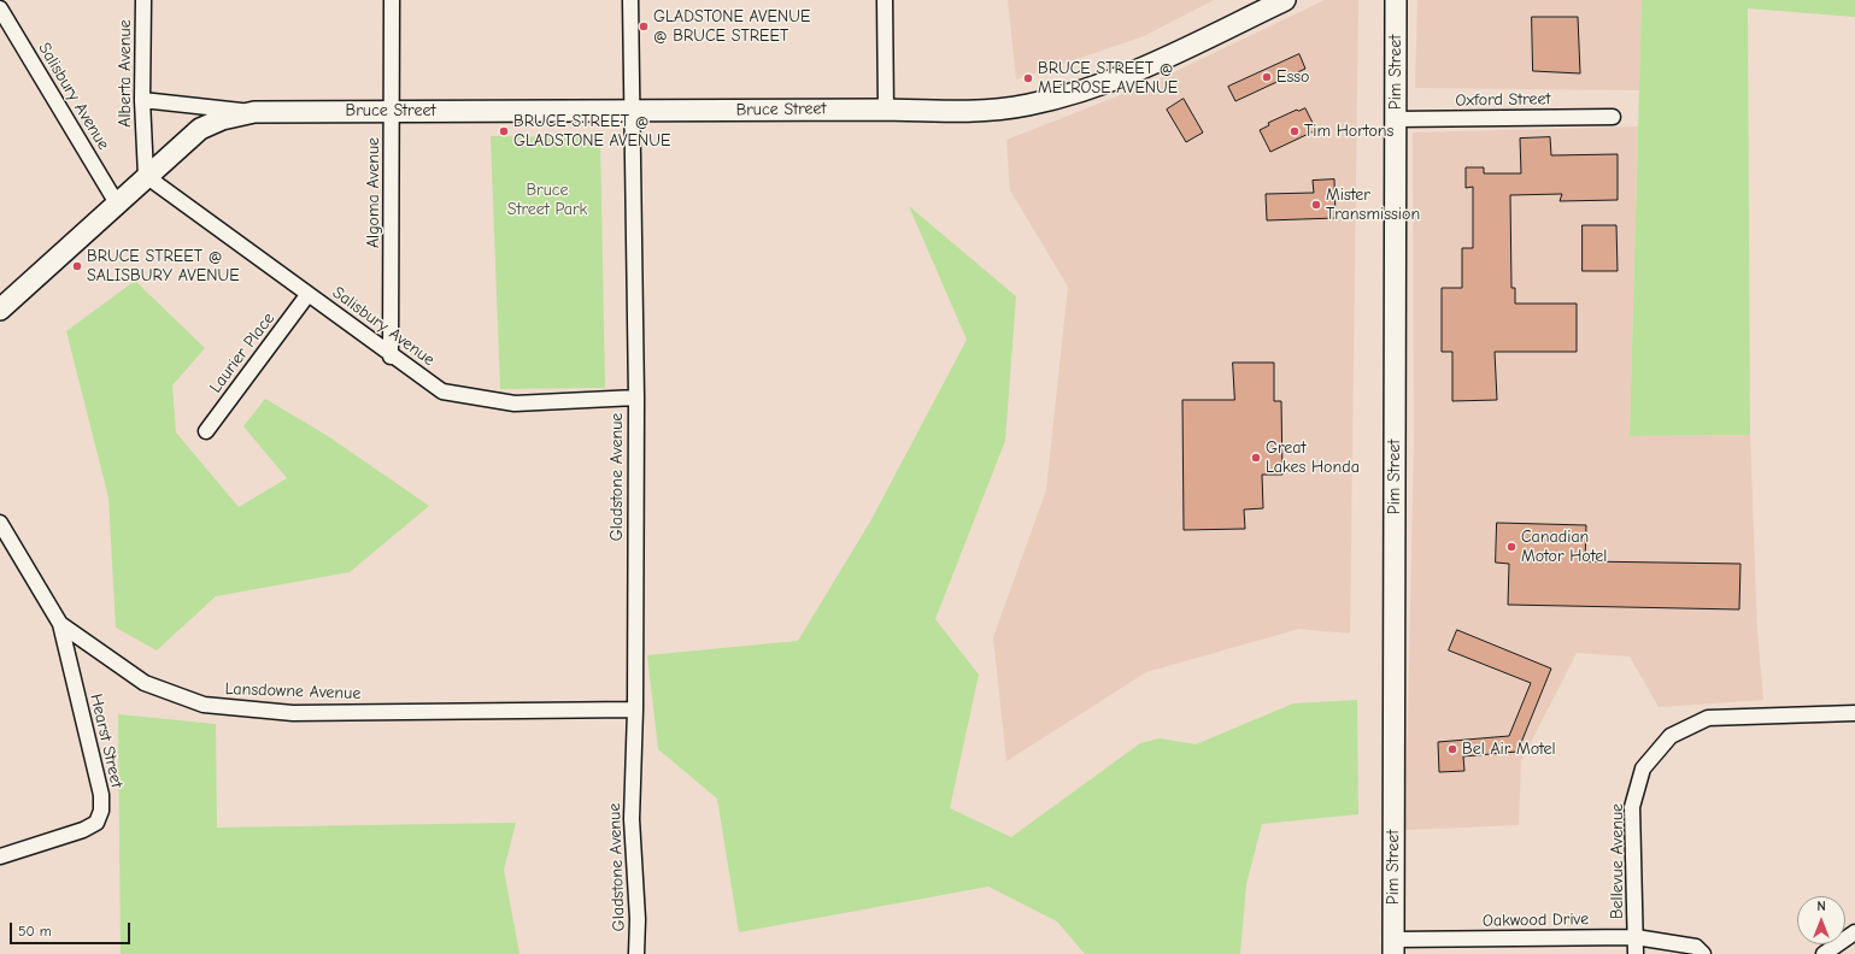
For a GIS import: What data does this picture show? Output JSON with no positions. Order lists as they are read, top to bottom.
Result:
{
  "streets": {
    "main road": ["Pim Street", "Bruce Street"],
    "street": [
      "Alberta Avenue",
      "Salisbury Avenue",
      "Oxford Street",
      "Algoma Avenue",
      "Laurier Place",
      "Gladstone Avenue",
      "Lansdowne Avenue",
      "Hearst Street",
      "Bellevue Avenue",
      "Oakwood Drive"
    ]
  },
  "crossings": [
    ["Pim Street", "Oxford Street"],
    ["Pim Street", "Oakwood Drive"],
    ["Alberta Avenue", "Salisbury Avenue"],
    ["Alberta Avenue", "Bruce Street"],
    ["Salisbury Avenue", "Bruce Street"],
    ["Salisbury Avenue", "Algoma Avenue"],
    ["Salisbury Avenue", "Laurier Place"],
    ["Salisbury Avenue", "Gladstone Avenue"],
    ["Bruce Street", "Algoma Avenue"],
    ["Bruce Street", "Gladstone Avenue"],
    ["Gladstone Avenue", "Lansdowne Avenue"],
    ["Lansdowne Avenue", "Hearst Street"],
    ["Bellevue Avenue", "Oakwood Drive"]
  ],
  "parks": ["Bruce Street Park"],
  "places": [
    "GLADSTONE AVENUE @ BRUCE STREET",
    "Esso",
    "BRUCE STREET @ MELROSE AVENUE",
    "BRUCE STREET @ GLADSTONE AVENUE",
    "Tim Hortons",
    "Mister Transmission",
    "BRUCE STREET @ SALISBURY AVENUE",
    "Great Lakes Honda",
    "Canadian Motor Hotel",
    "Bel Air Motel"
  ],
  "scale_bar": "50 m",
  "north": "top"
}
